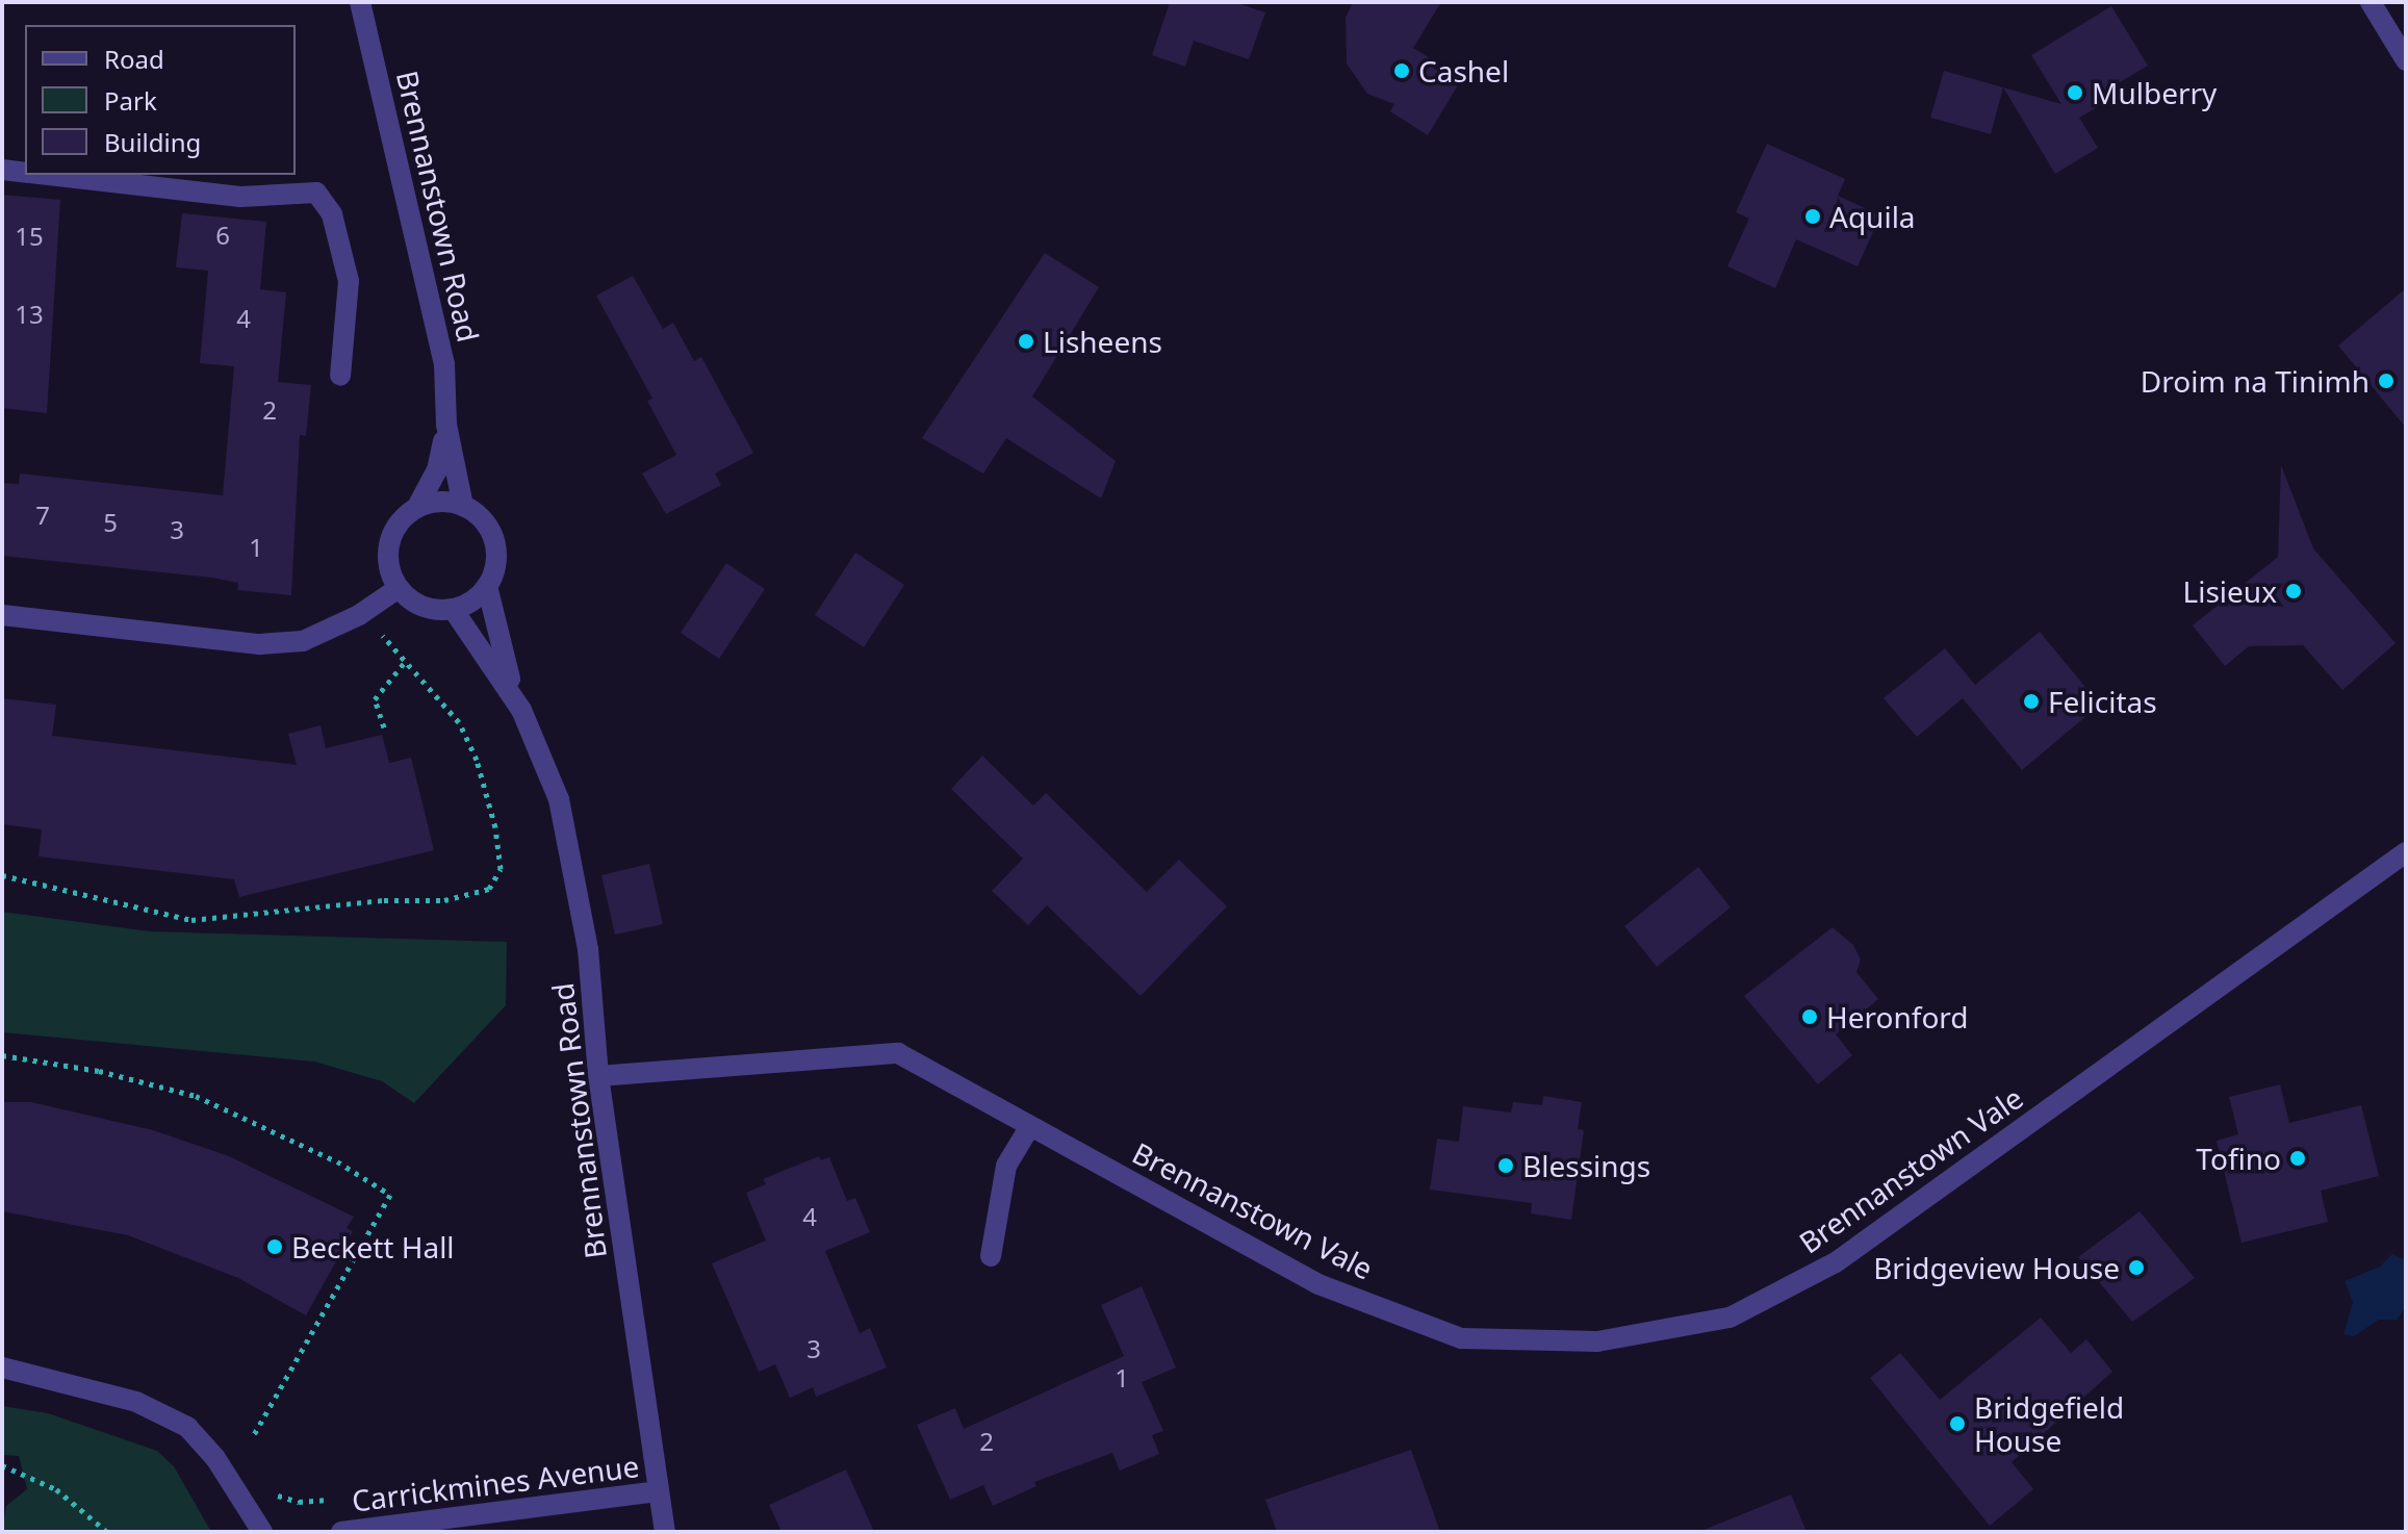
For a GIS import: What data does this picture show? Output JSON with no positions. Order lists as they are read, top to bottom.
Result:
{
  "streets": {
    "street": ["Brennanstown Road", "Brennanstown Vale", "Carrickmines Avenue"]
  },
  "crossings": [
    ["Brennanstown Road", "Brennanstown Vale"],
    ["Brennanstown Road", "Carrickmines Avenue"]
  ],
  "places": [
    "Cashel",
    "Mulberry",
    "Aquila",
    "Lisheens",
    "Droim na Tinimh",
    "Lisieux",
    "Felicitas",
    "Heronford",
    "Tofino",
    "Blessings",
    "Beckett Hall",
    "Bridgeview House",
    "Bridgefield House"
  ],
  "house_numbers": [
    "6",
    "15",
    "13",
    "4",
    "2",
    "7",
    "5",
    "3",
    "1",
    "4",
    "3",
    "1",
    "2"
  ],
  "legend": ["Road", "Park", "Building"]
}
